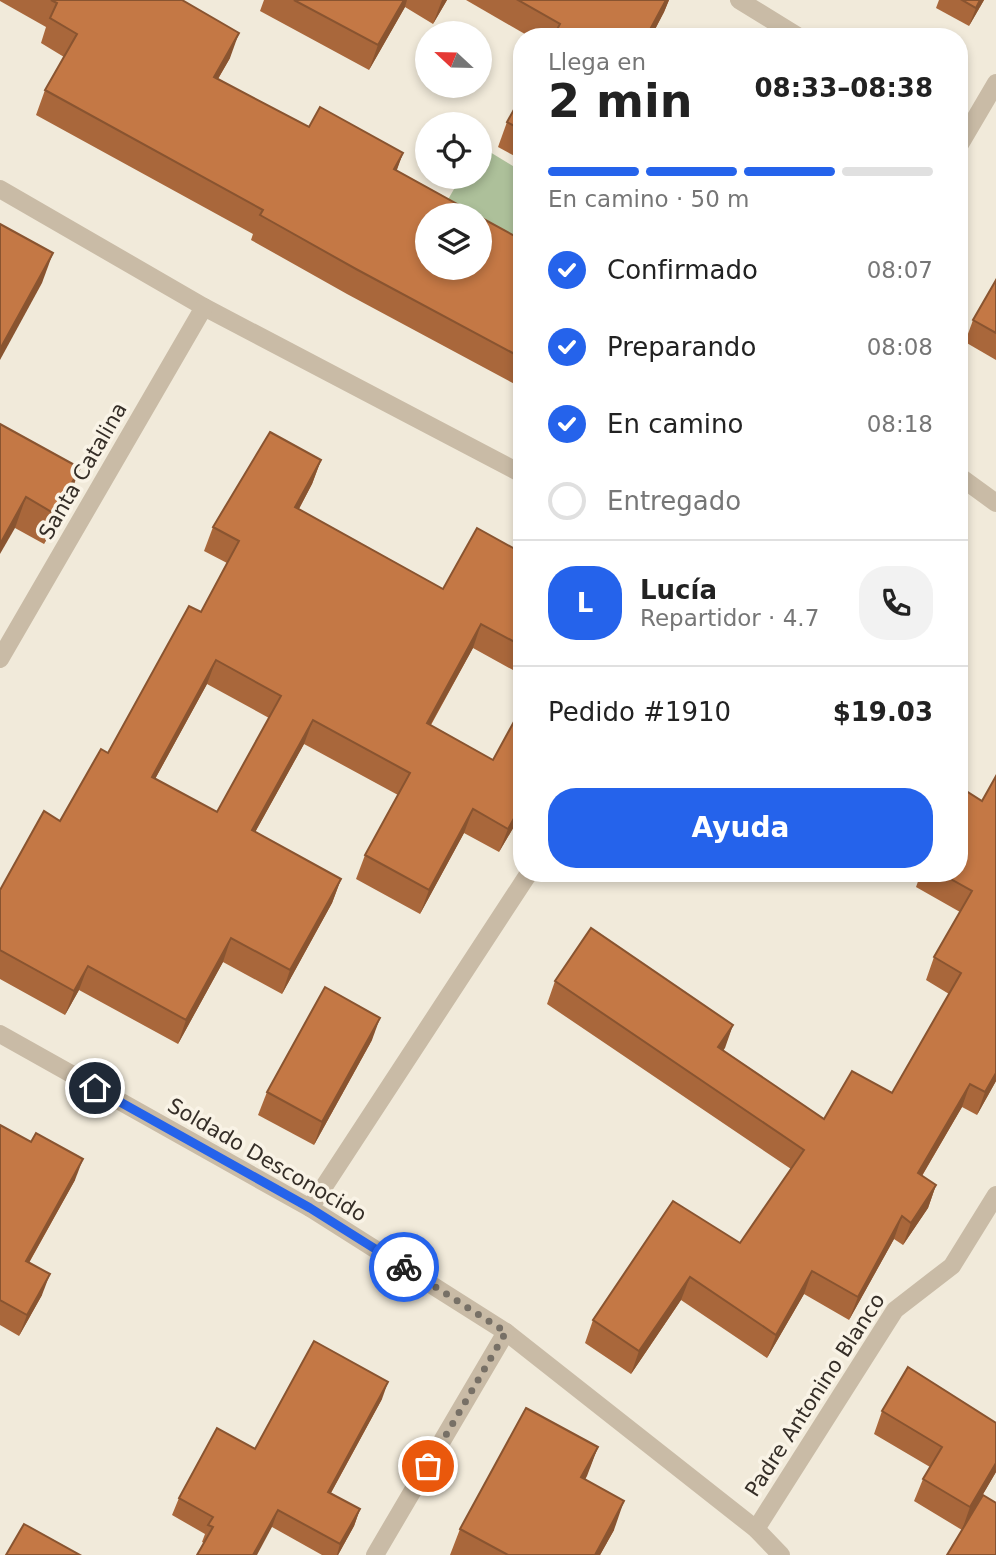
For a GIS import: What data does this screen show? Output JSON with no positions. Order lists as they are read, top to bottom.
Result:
{
  "streets": {
    "street": ["Santa Catalina", "Soldado Desconocido", "Padre Antonino Blanco"]
  },
  "crossings": [
    ["Soldado Desconocido", "Padre Antonino Blanco"]
  ],
  "north": "left",
  "page": {
    "heading": ["2 min", "Llega en", "08:33–08:38"],
    "panel": [
      "Lucía",
      "Repartidor · 4.7",
      "Pedido #1910",
      "$19.03"
    ],
    "bar": "En camino · 50 m",
    "list": [
      ["Confirmado", "08:07"],
      ["Preparando", "08:08"],
      ["En camino", "08:18"],
      "Entregado"
    ],
    "round": "L",
    "buttons": "Ayuda"
  }
}
